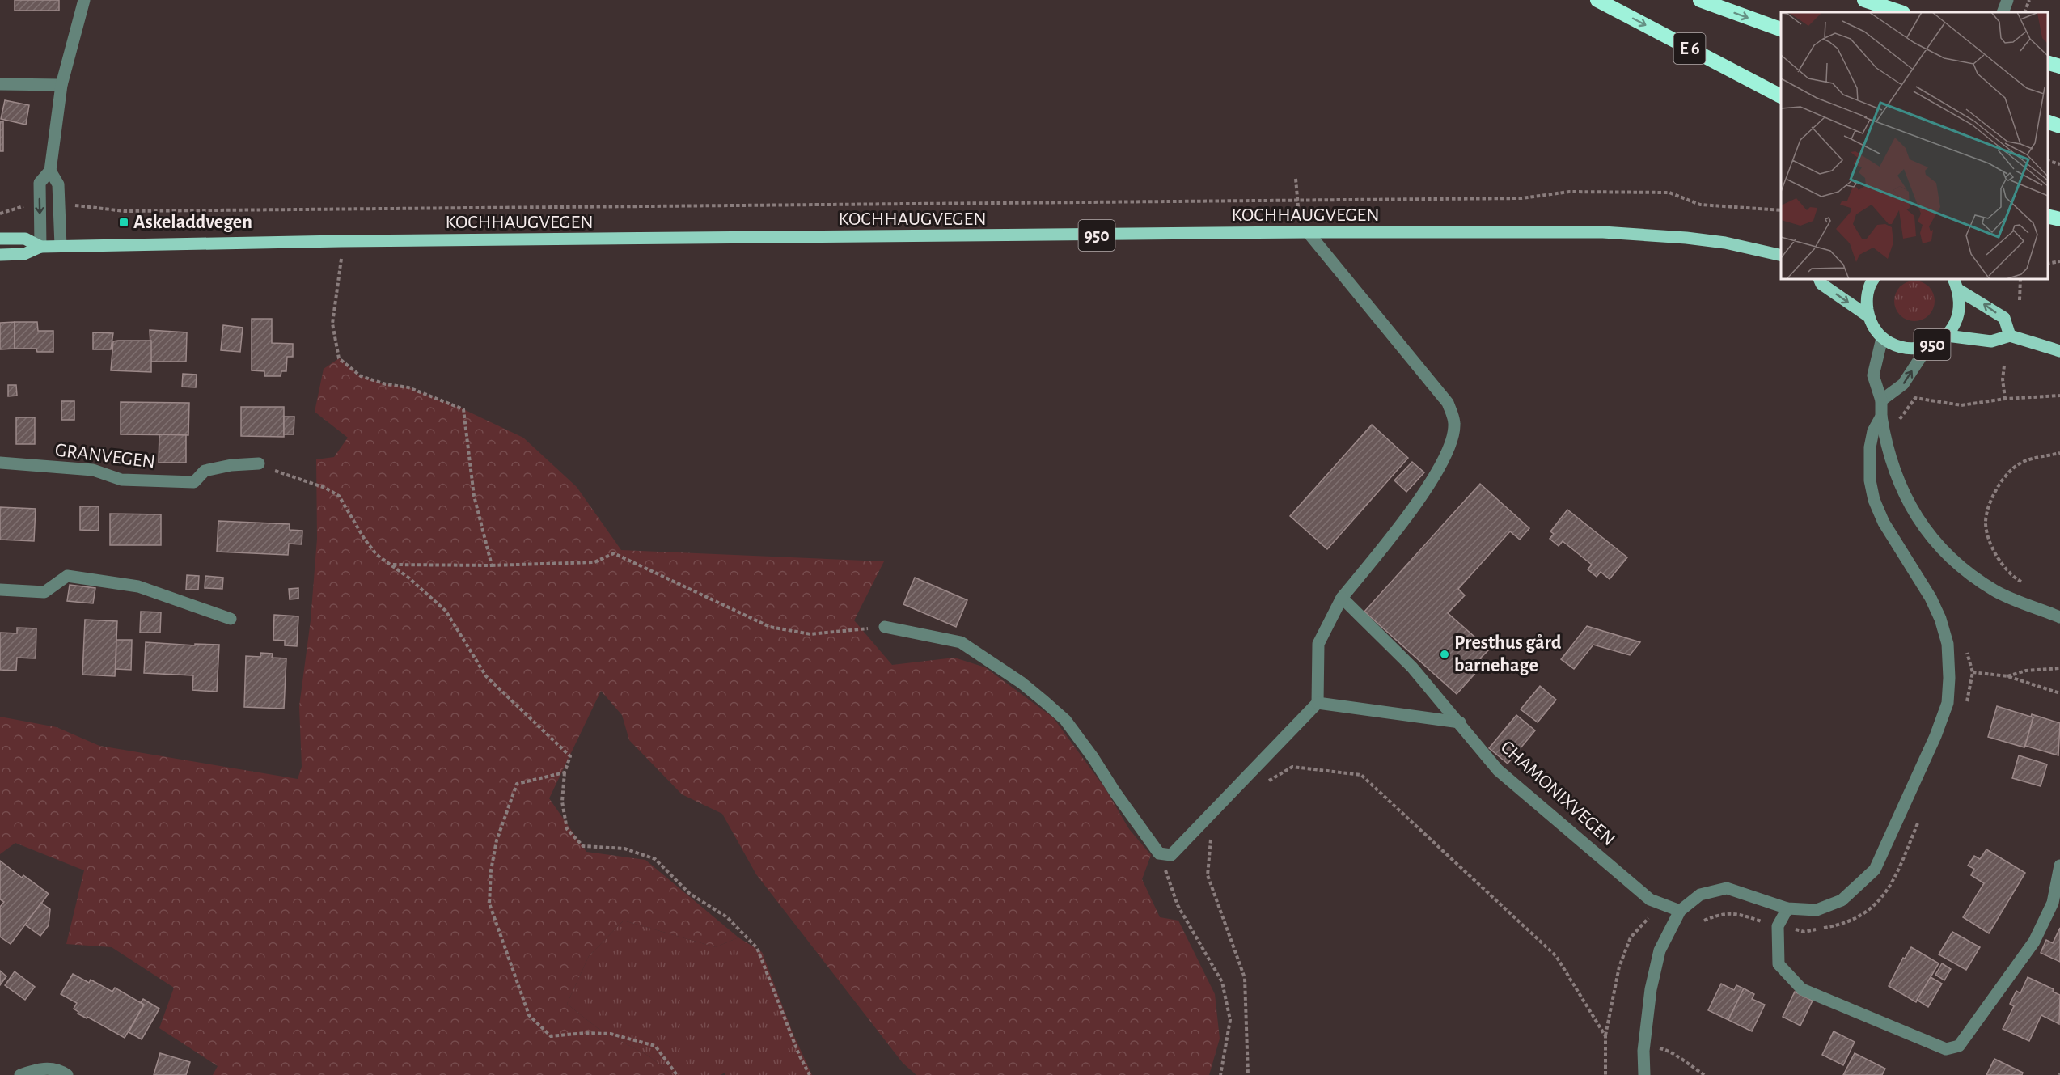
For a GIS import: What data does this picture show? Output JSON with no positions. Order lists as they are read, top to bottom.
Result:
{
  "streets": {
    "highway": ["E 6"],
    "main road": ["KOCHHAUGVEGEN", "950"],
    "street": ["GRANVEGEN", "CHAMONIXVEGEN"]
  },
  "places": {
    "transit": ["Askeladdvegen"],
    "other": ["Presthus gård barnehage"]
  }
}
